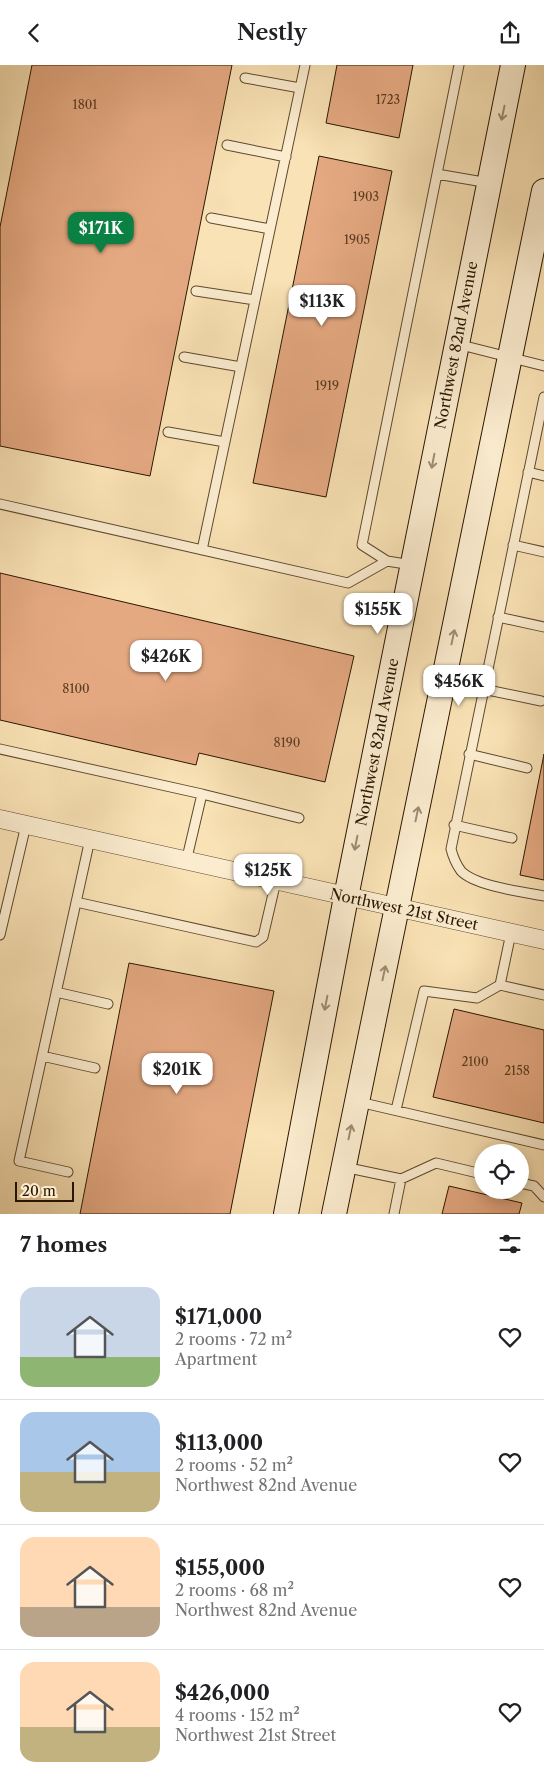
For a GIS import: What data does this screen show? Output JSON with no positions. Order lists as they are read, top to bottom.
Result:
{
  "streets": {
    "street": ["Northwest 82nd Avenue", "Northwest 21st Street"]
  },
  "crossings": [
    ["Northwest 82nd Avenue", "Northwest 21st Street"]
  ],
  "house_numbers": [
    "1723",
    "1801",
    "1903",
    "1905",
    "1919",
    "8100",
    "8190",
    "2100",
    "2158"
  ],
  "scale_bar": "20 m",
  "page": {
    "header": "Nestly",
    "price": [
      "$171K",
      "$113K",
      "$155K",
      "$426K",
      "$456K",
      "$125K",
      "$201K"
    ],
    "scale": "20 m",
    "heading": "7 homes",
    "list": [
      {
        "name": "$171,000",
        "note": "2 rooms · 72 m² · Apartment"
      },
      {
        "name": "$113,000",
        "note": "2 rooms · 52 m² · Northwest 82nd Avenue"
      },
      {
        "name": "$155,000",
        "note": "2 rooms · 68 m² · Northwest 82nd Avenue"
      },
      {
        "name": "$426,000",
        "note": "4 rooms · 152 m² · Northwest 21st Street"
      }
    ]
  }
}
